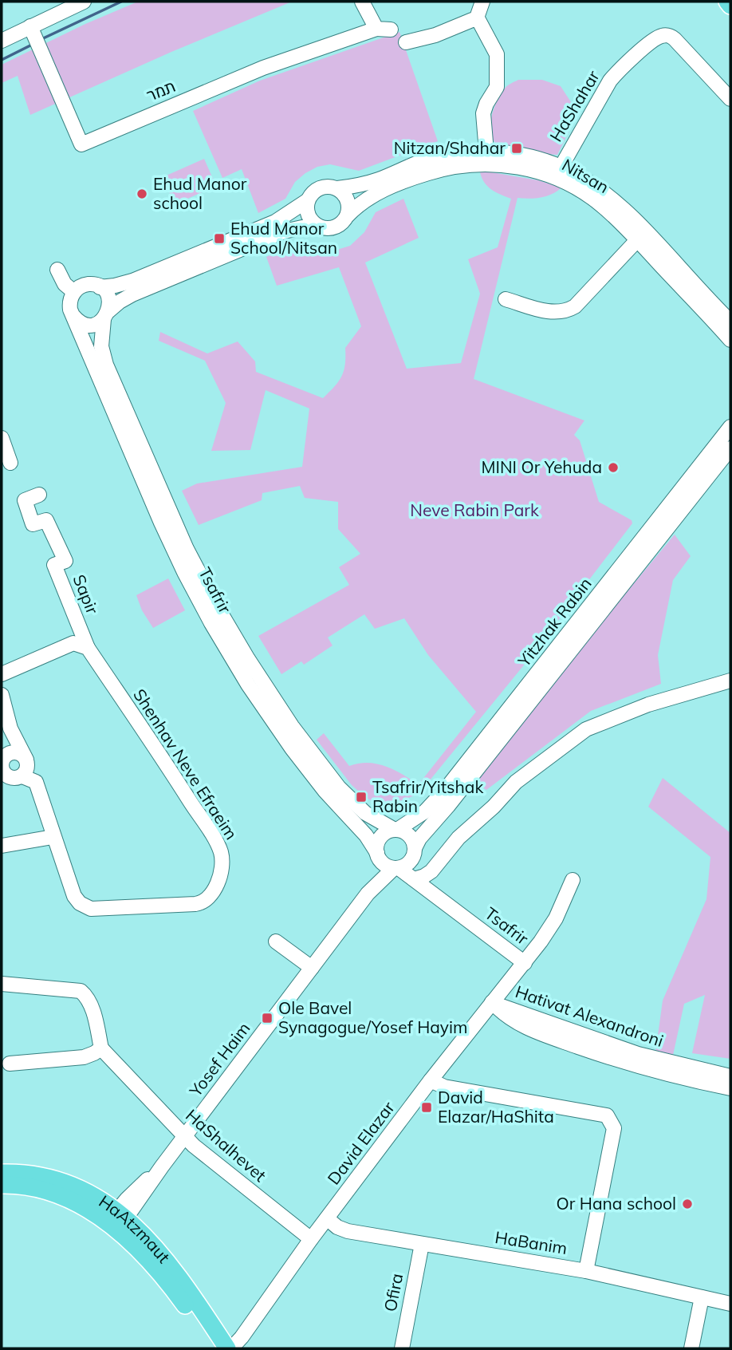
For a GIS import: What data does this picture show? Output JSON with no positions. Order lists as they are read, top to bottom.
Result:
{
  "streets": {
    "main road": ["HaAtzmaut"],
    "street": [
      "תמר",
      "HaShahar",
      "Nitsan",
      "Tsafrir",
      "Sapir",
      "Yitzhak Rabin",
      "Shenhav Neve Efraeim",
      "Hativat Alexandroni",
      "Yosef Haim",
      "David Elazar",
      "HaShalhevet",
      "HaBanim",
      "Ofira"
    ]
  },
  "crossings": [
    ["HaShahar", "Nitsan"],
    ["Tsafrir", "Yitzhak Rabin"],
    ["Tsafrir", "Yosef Haim"],
    ["Tsafrir", "David Elazar"],
    ["Sapir", "Shenhav Neve Efraeim"],
    ["Yitzhak Rabin", "Yosef Haim"],
    ["Hativat Alexandroni", "David Elazar"],
    ["Yosef Haim", "HaShalhevet"],
    ["Yosef Haim", "HaAtzmaut"],
    ["David Elazar", "HaShalhevet"],
    ["David Elazar", "HaAtzmaut"],
    ["David Elazar", "HaBanim"],
    ["HaBanim", "Ofira"]
  ],
  "parks": ["Neve Rabin Park"],
  "places": {
    "transit": [
      "Nitzan/Shahar",
      "Ehud Manor School/Nitsan",
      "Tsafrir/Yitshak Rabin",
      "Ole Bavel Synagogue/Yosef Hayim",
      "David Elazar/HaShita"
    ],
    "other": ["Ehud Manor school", "MINI Or Yehuda", "Or Hana school"]
  }
}
